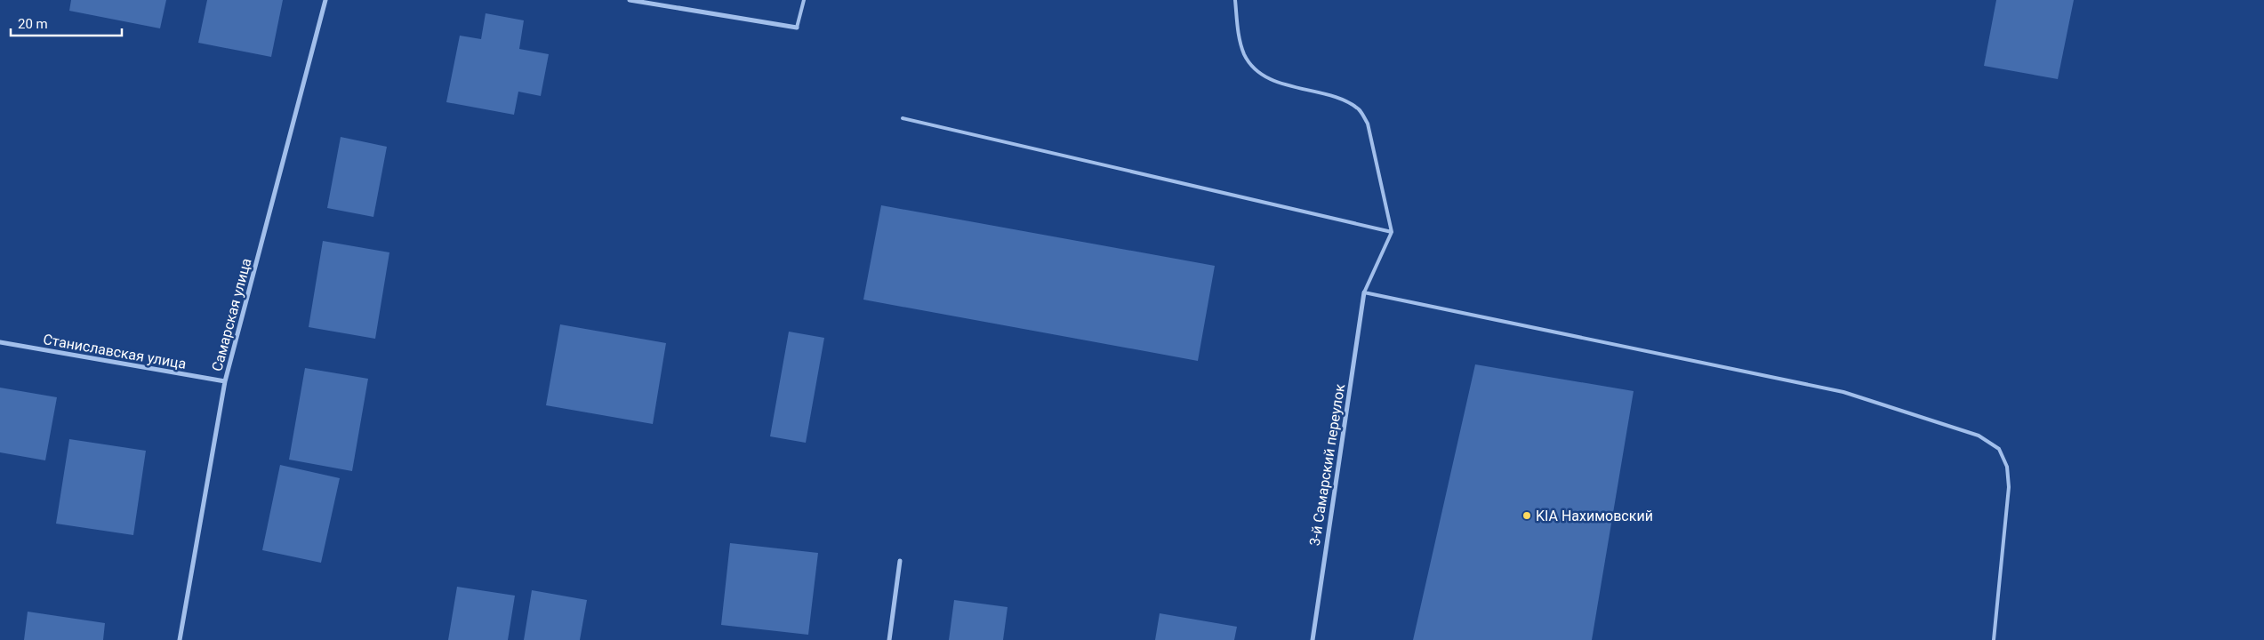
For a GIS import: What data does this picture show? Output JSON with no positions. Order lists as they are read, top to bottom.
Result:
{
  "streets": {
    "street": ["Самарская улица", "Станиславская улица", "3-й Самарский переулок"]
  },
  "crossings": [
    ["Самарская улица", "Станиславская улица"]
  ],
  "places": ["KIA Нахимовский"],
  "scale_bar": "20 m"
}
